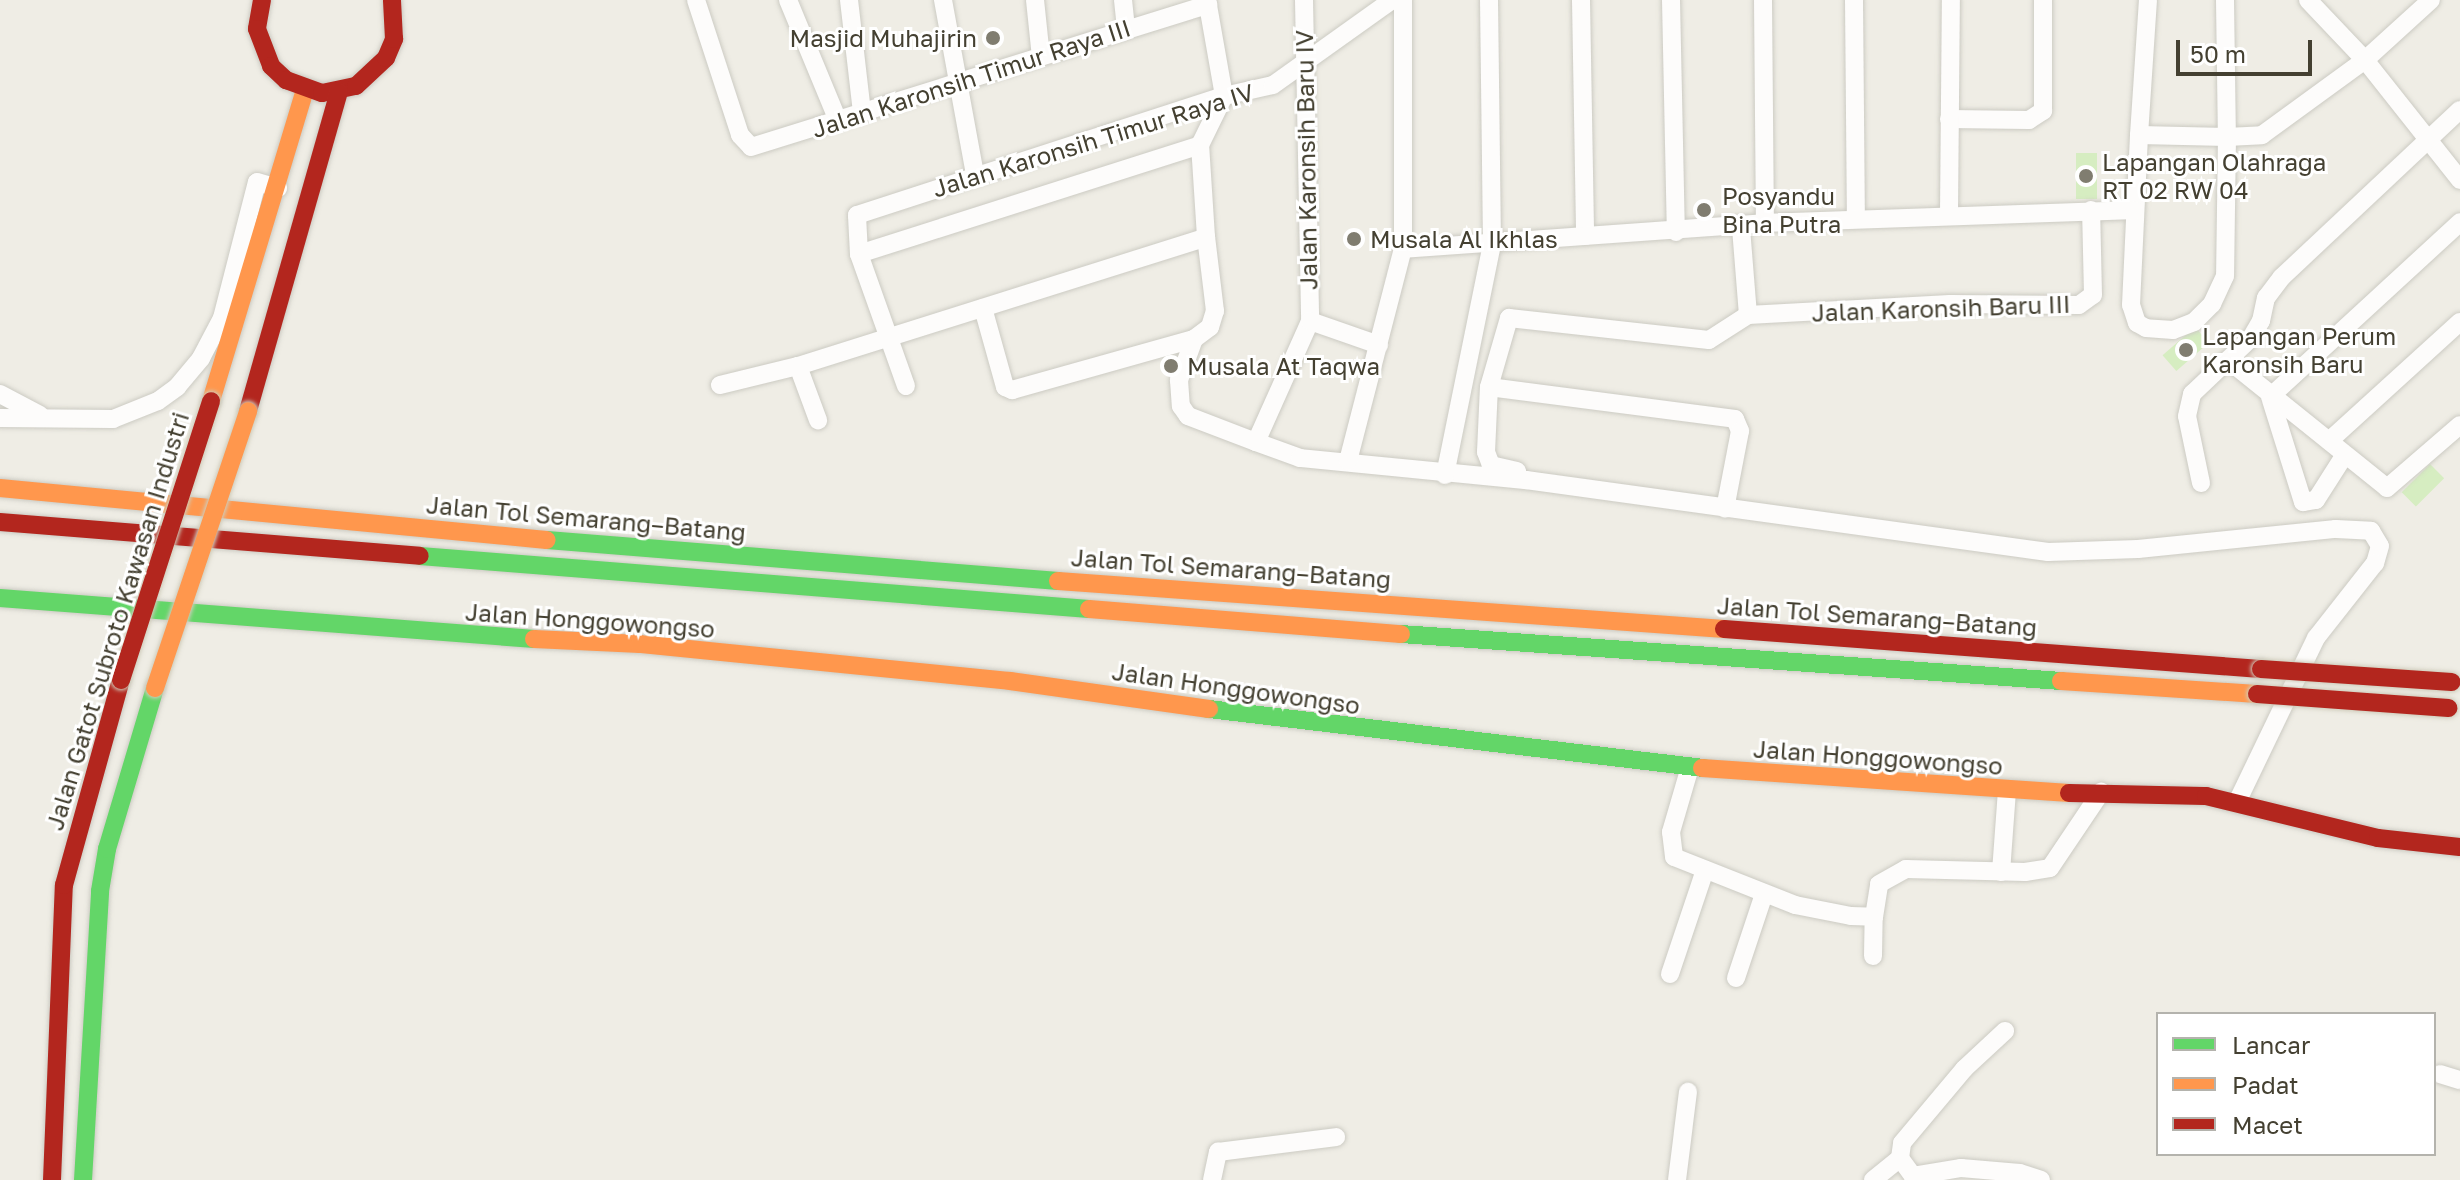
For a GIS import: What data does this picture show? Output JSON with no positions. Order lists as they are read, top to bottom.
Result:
{
  "streets": {
    "main road": ["Jalan Tol Semarang–Batang", "Jalan Honggowongso", "Jalan Gatot Subroto Kawasan Industri"],
    "street": [
      "Jalan Karonsih Timur Raya III",
      "Jalan Karonsih Timur Raya IV",
      "Jalan Karonsih Baru IV",
      "Jalan Karonsih Baru III"
    ]
  },
  "crossings": [
    ["Jalan Karonsih Timur Raya IV", "Jalan Karonsih Baru IV"]
  ],
  "places": [
    "Masjid Muhajirin",
    "Lapangan Olahraga RT 02 RW 04",
    "Posyandu Bina Putra",
    "Musala Al Ikhlas",
    "Lapangan Perum Karonsih Baru",
    "Musala At Taqwa"
  ],
  "legend": ["Lancar", "Padat", "Macet"],
  "scale_bar": "50 m"
}
